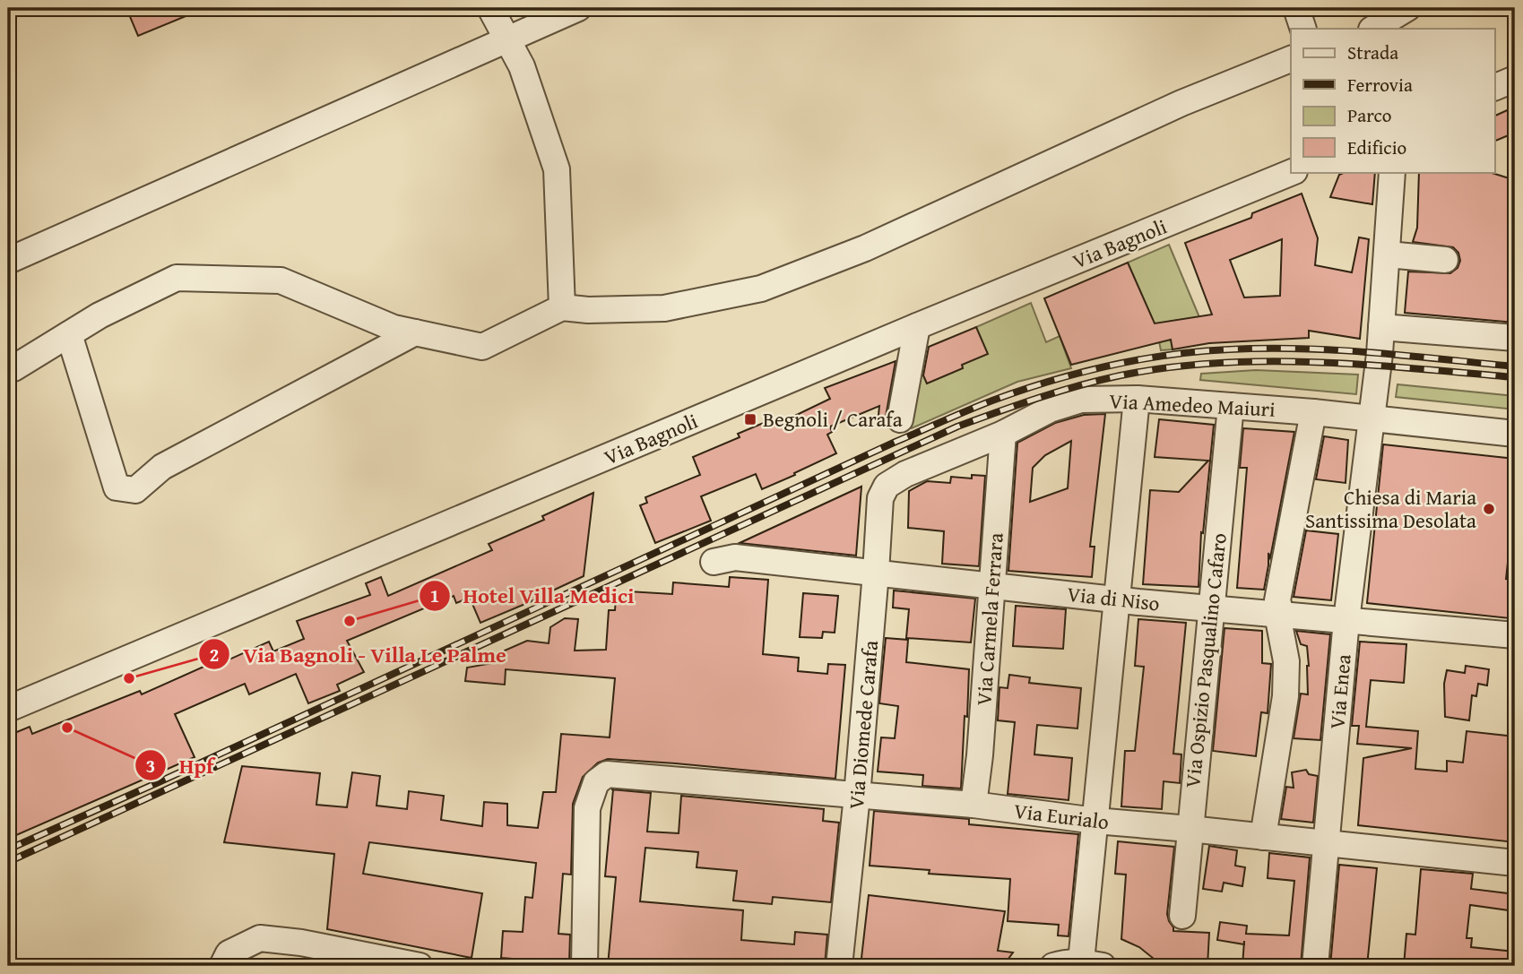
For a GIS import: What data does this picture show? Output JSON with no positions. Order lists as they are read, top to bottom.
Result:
{
  "streets": {
    "street": [
      "Via Bagnoli",
      "Via Amedeo Maiuri",
      "Via di Niso",
      "Via Carmela Ferrara",
      "Via Ospizio Pasqualino Cafaro",
      "Via Enea",
      "Via Diomede Carafa",
      "Via Eurialo"
    ]
  },
  "crossings": [
    ["Via Amedeo Maiuri", "Via Carmela Ferrara"],
    ["Via Amedeo Maiuri", "Via Ospizio Pasqualino Cafaro"],
    ["Via Amedeo Maiuri", "Via Enea"],
    ["Via Amedeo Maiuri", "Via Diomede Carafa"],
    ["Via di Niso", "Via Carmela Ferrara"],
    ["Via di Niso", "Via Ospizio Pasqualino Cafaro"],
    ["Via di Niso", "Via Enea"],
    ["Via di Niso", "Via Diomede Carafa"],
    ["Via Carmela Ferrara", "Via Eurialo"],
    ["Via Ospizio Pasqualino Cafaro", "Via Eurialo"],
    ["Via Enea", "Via Eurialo"],
    ["Via Diomede Carafa", "Via Eurialo"]
  ],
  "places": {
    "transit": ["Begnoli / Carafa"],
    "other": [
      "Chiesa di Maria Santissima Desolata",
      "Hotel Villa Medici",
      "Via Bagnoli - Villa Le Palme",
      "Hpf"
    ]
  },
  "legend": [
    "Strada",
    "Ferrovia",
    "Parco",
    "Edificio"
  ]
}
